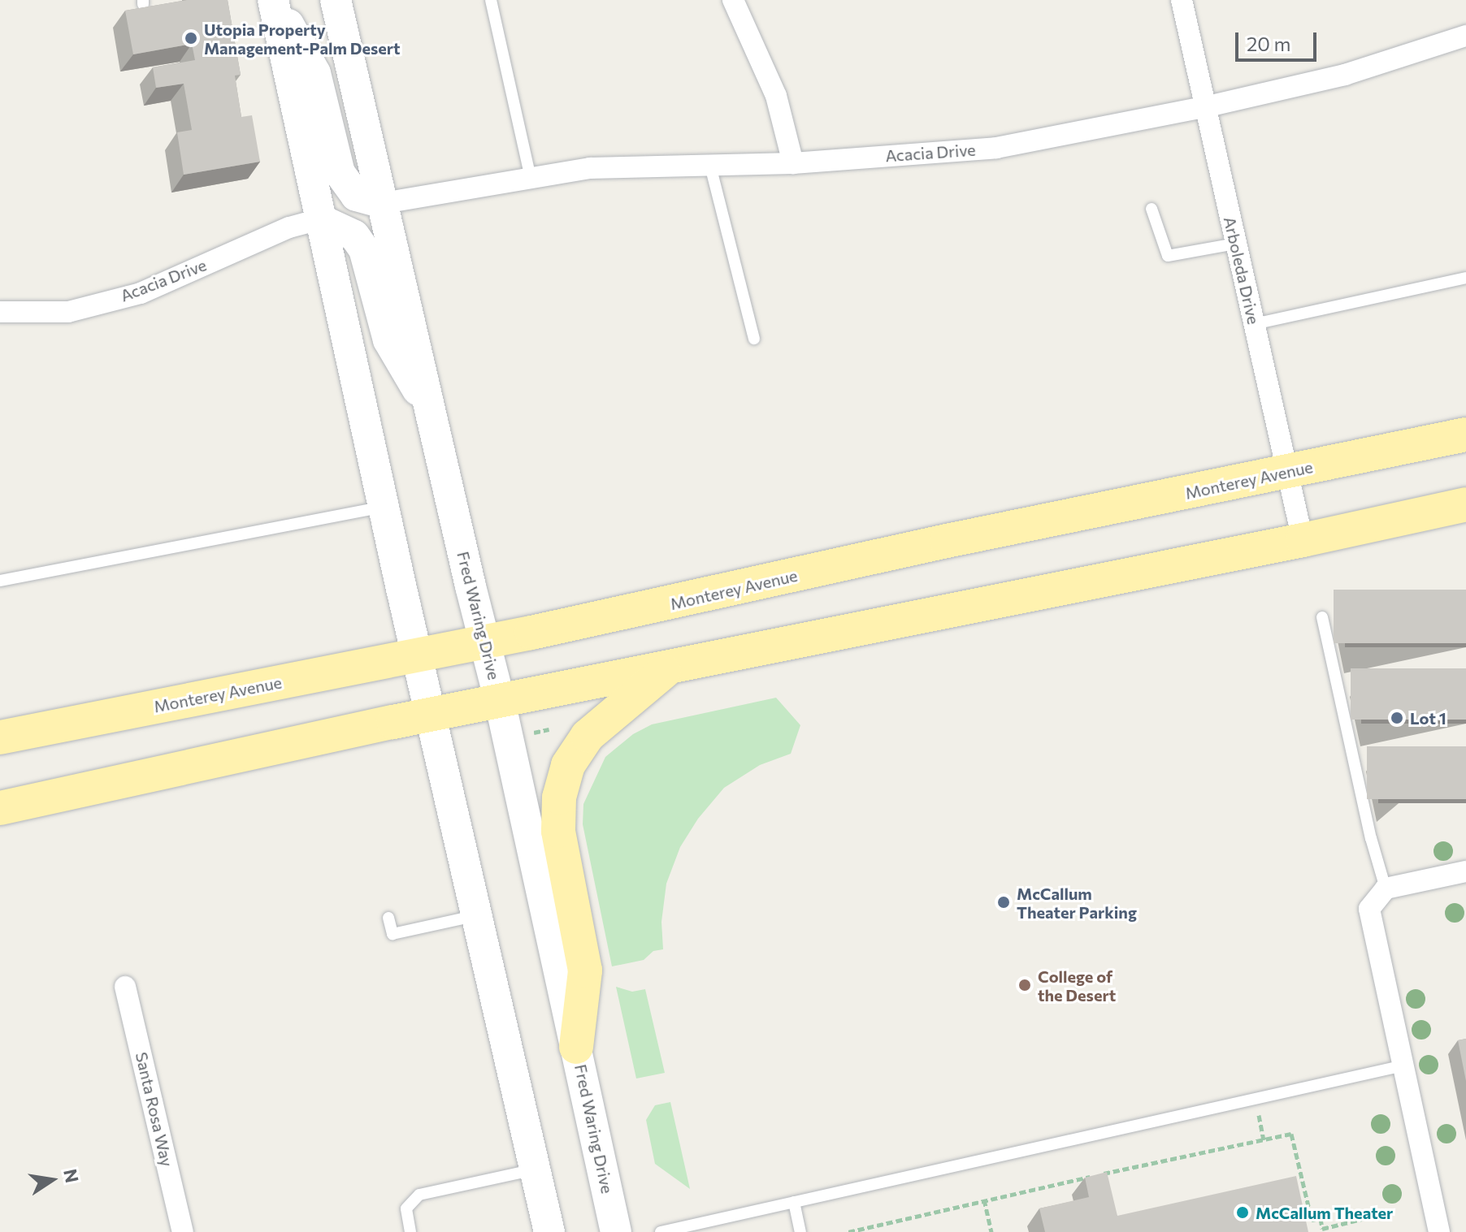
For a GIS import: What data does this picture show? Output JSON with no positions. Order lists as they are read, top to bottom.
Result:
{
  "streets": {
    "main road": ["Monterey Avenue", "Fred Waring Drive"],
    "street": ["Acacia Drive", "Arboleda Drive", "Santa Rosa Way"]
  },
  "crossings": [
    ["Acacia Drive", "Arboleda Drive"],
    ["Acacia Drive", "Fred Waring Drive"],
    ["Arboleda Drive", "Monterey Avenue"],
    ["Monterey Avenue", "Fred Waring Drive"]
  ],
  "places": [
    "Utopia Property Management-Palm Desert",
    "Lot 1",
    "McCallum Theater Parking",
    "College of the Desert",
    "McCallum Theater"
  ],
  "scale_bar": "20 m",
  "north": "right"
}
